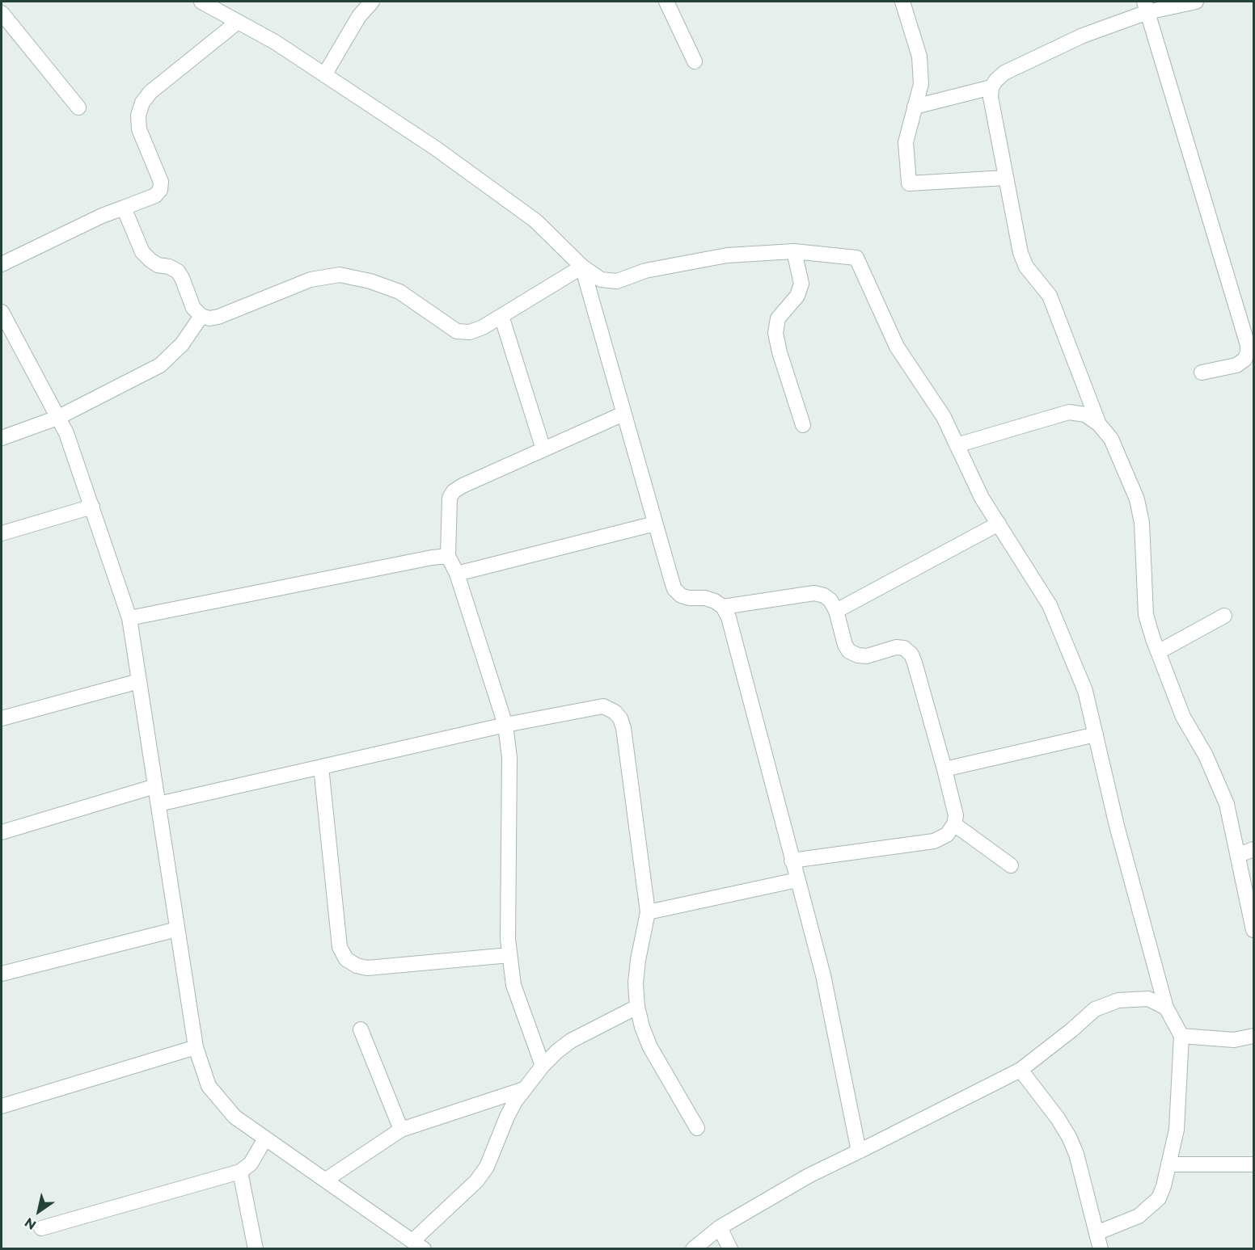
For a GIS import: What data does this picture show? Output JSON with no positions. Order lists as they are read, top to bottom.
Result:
{
  "north": "bottom left"
}
